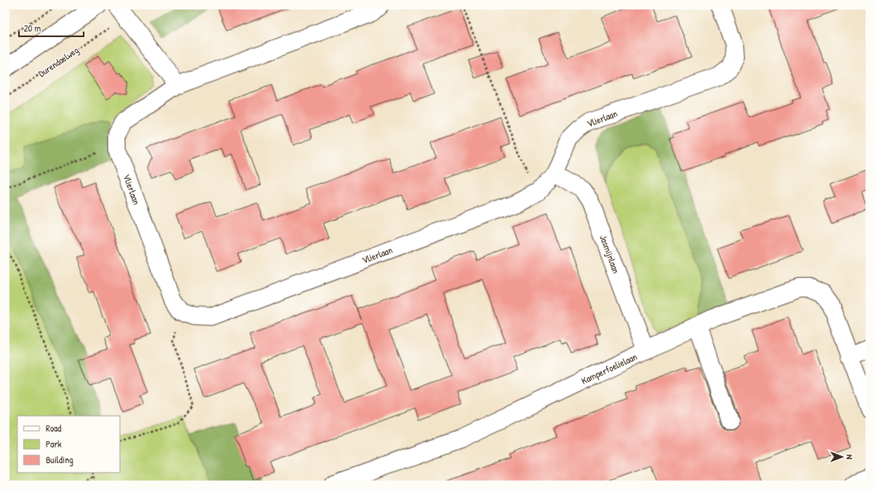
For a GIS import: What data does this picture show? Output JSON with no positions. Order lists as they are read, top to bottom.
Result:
{
  "streets": {
    "street": ["Vlierlaan", "Jasmijnlaan", "Kamperfoelielaan"],
    "path": ["Durendaelweg"]
  },
  "crossings": [
    ["Vlierlaan", "Jasmijnlaan"],
    ["Jasmijnlaan", "Kamperfoelielaan"]
  ],
  "legend": ["Road", "Park", "Building"],
  "scale_bar": "20 m",
  "north": "right"
}
